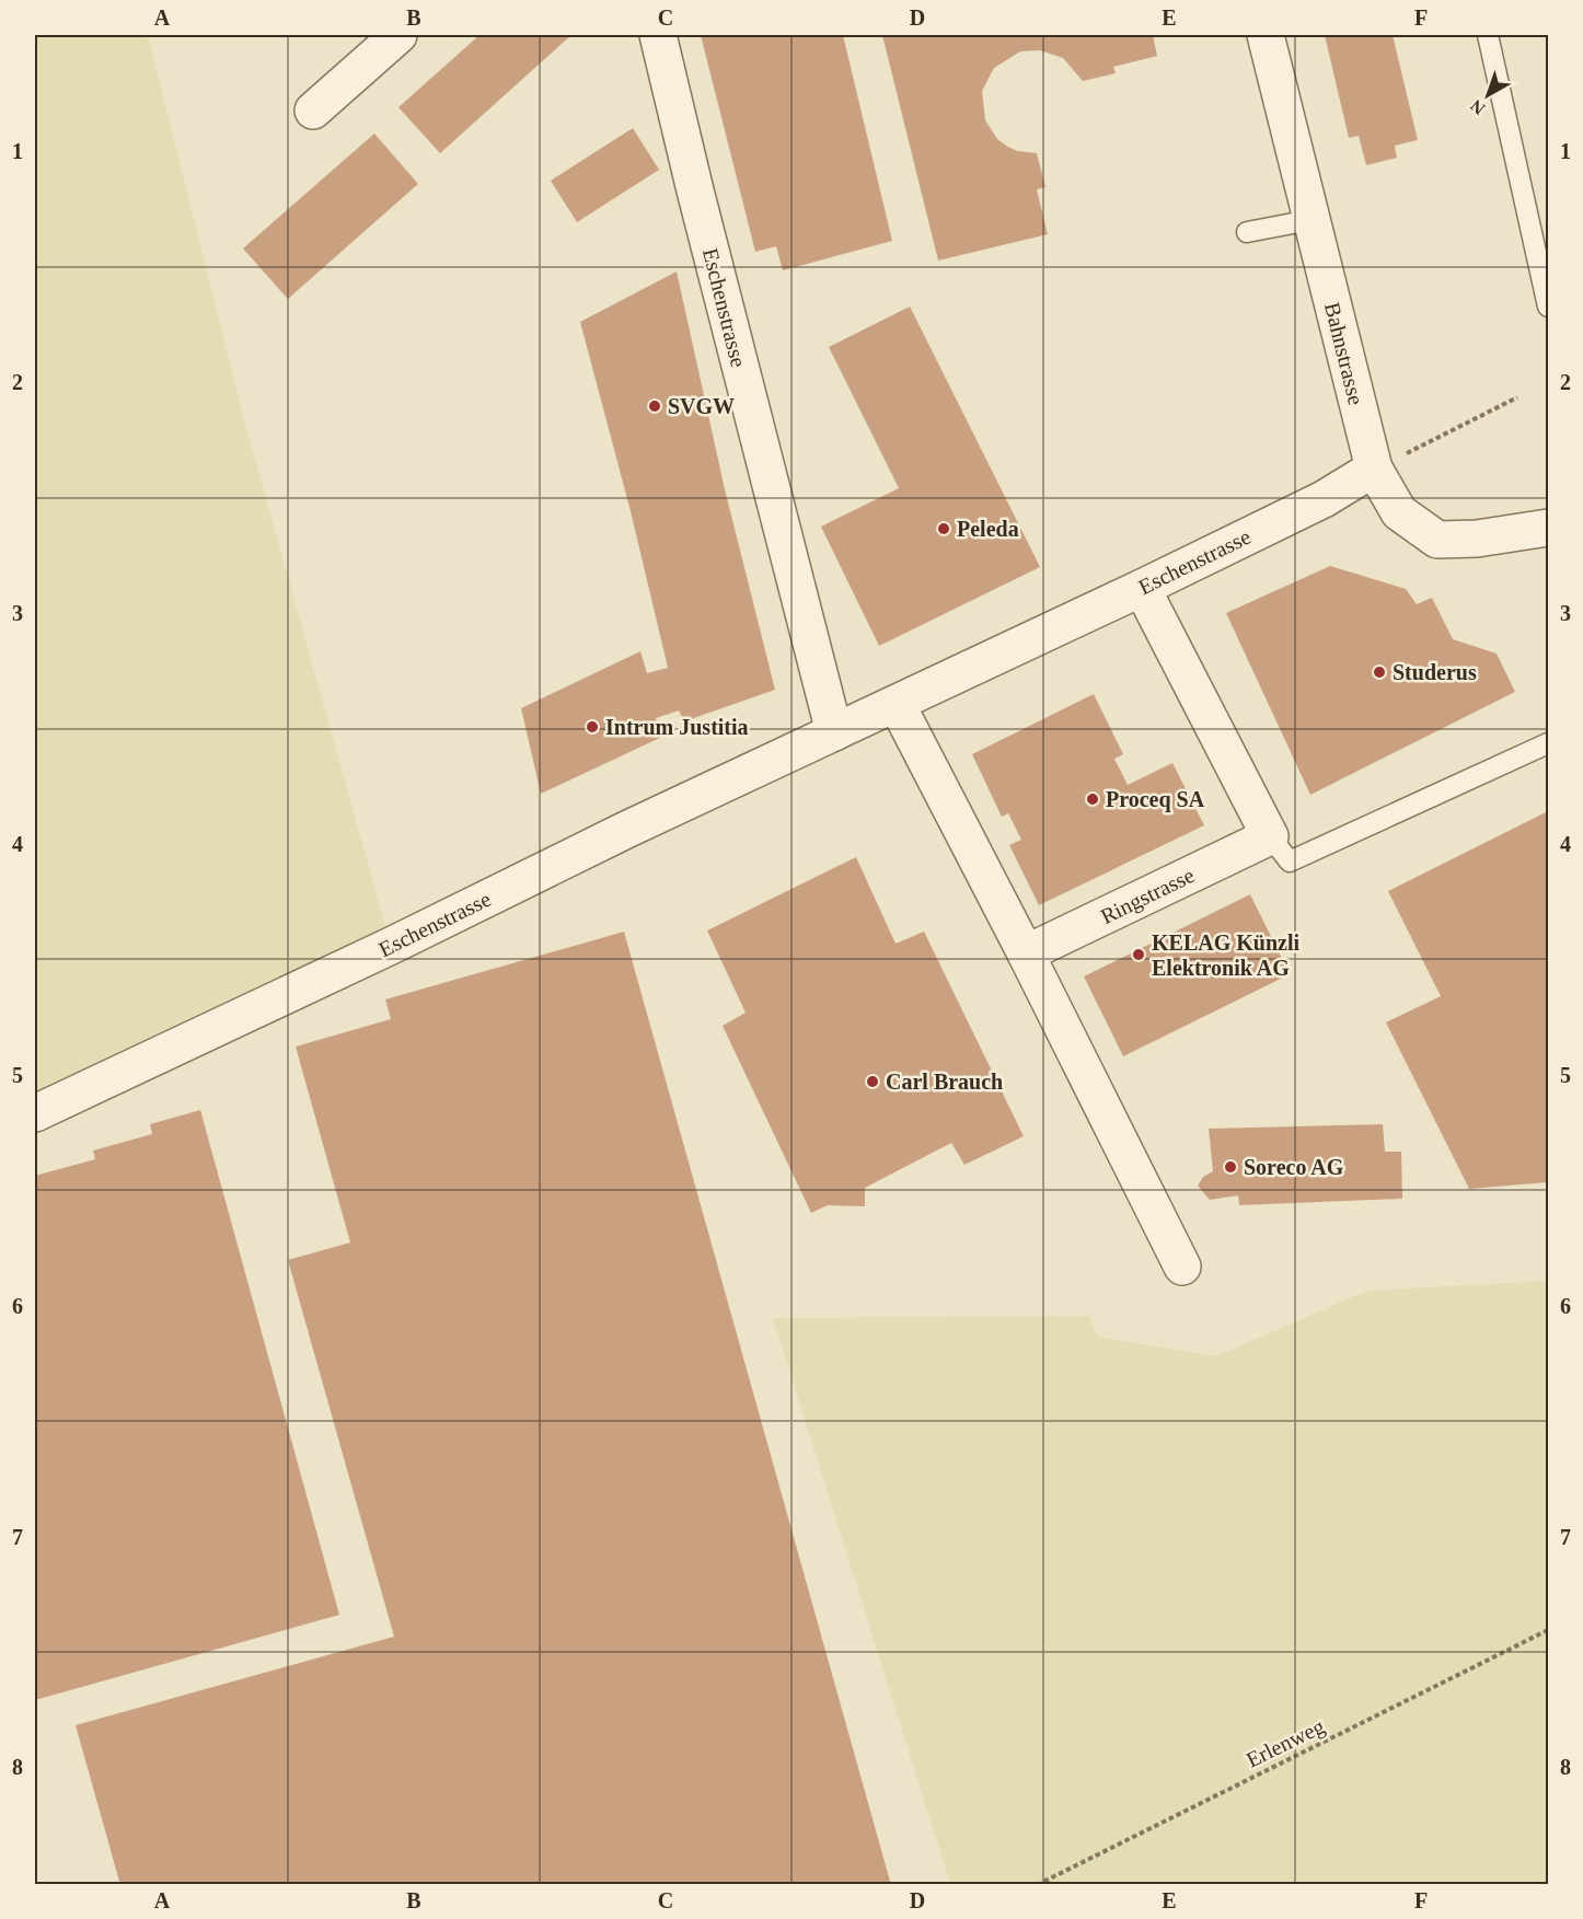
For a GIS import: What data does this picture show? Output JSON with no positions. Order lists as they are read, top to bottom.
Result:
{
  "streets": {
    "street": ["Eschenstrasse", "Bahnstrasse", "Ringstrasse"],
    "path": ["Erlenweg"]
  },
  "crossings": [
    ["Eschenstrasse", "Bahnstrasse"]
  ],
  "places": [
    "SVGW",
    "Peleda",
    "Studerus",
    "Intrum Justitia",
    "Proceq SA",
    "KELAG Künzli Elektronik AG",
    "Carl Brauch",
    "Soreco AG"
  ],
  "north": "bottom left",
  "grid": {
    "columns": [
      "A",
      "B",
      "C",
      "D",
      "E",
      "F"
    ],
    "rows": [
      "1",
      "2",
      "3",
      "4",
      "5",
      "6",
      "7",
      "8"
    ]
  }
}
